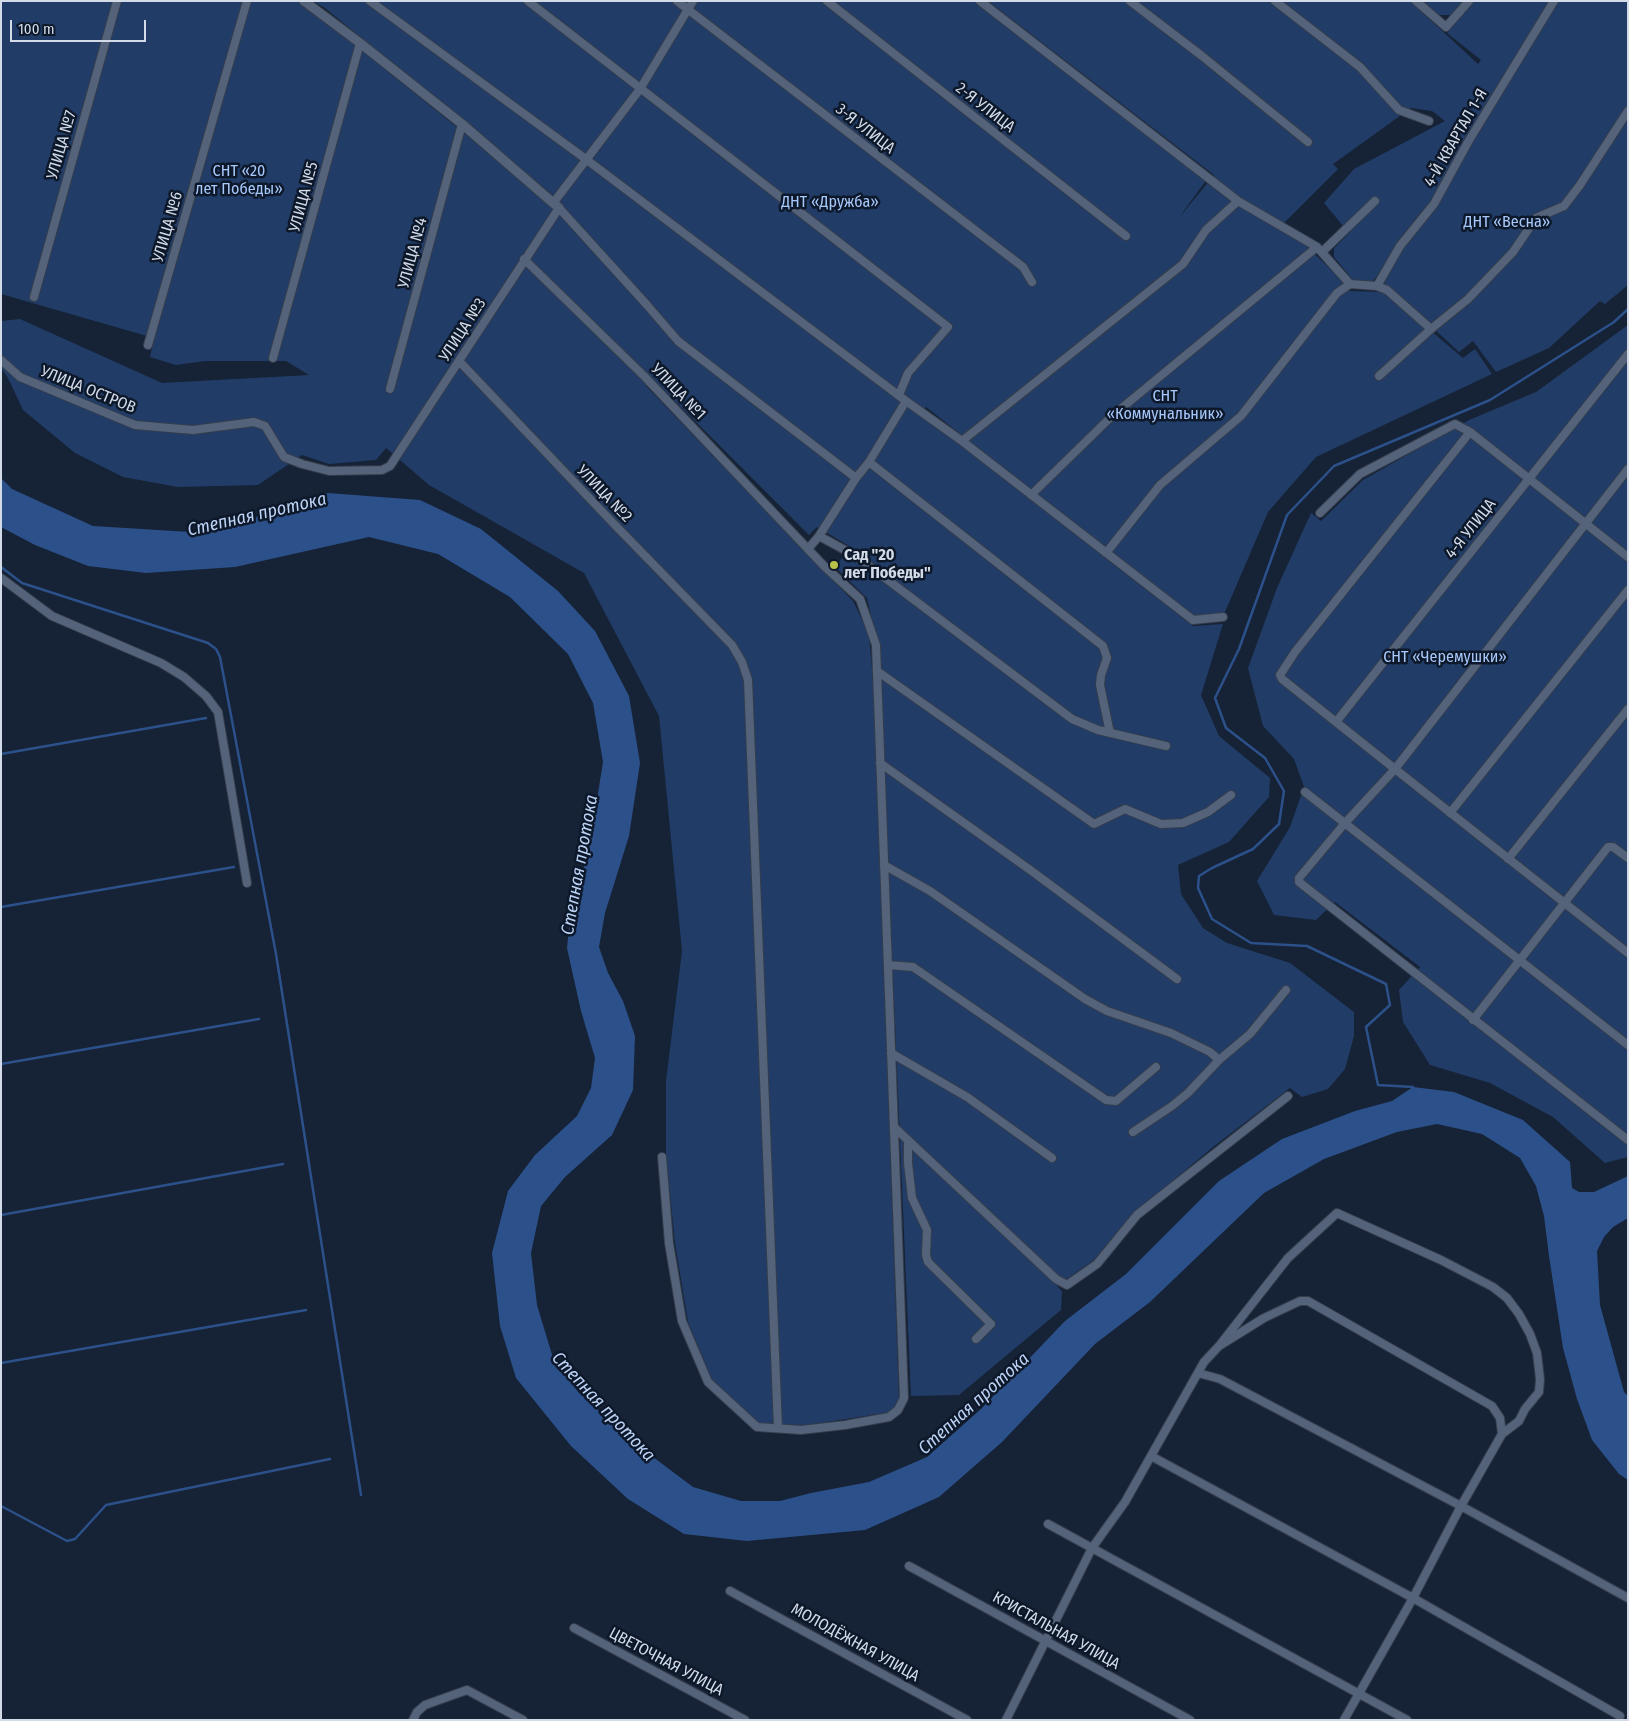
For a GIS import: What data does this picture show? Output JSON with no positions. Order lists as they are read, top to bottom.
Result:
{
  "streets": {
    "street": [
      "2-Я УЛИЦА",
      "3-Я УЛИЦА",
      "4-Й КВАРТАЛ 1-Я",
      "УЛИЦА №7",
      "УЛИЦА №5",
      "УЛИЦА №6",
      "УЛИЦА №4",
      "УЛИЦА №3",
      "УЛИЦА ОСТРОВ",
      "УЛИЦА №1",
      "УЛИЦА №2",
      "4-Я УЛИЦА",
      "КРИСТАЛЬНАЯ УЛИЦА",
      "МОЛОДЁЖНАЯ УЛИЦА",
      "ЦВЕТОЧНАЯ УЛИЦА"
    ]
  },
  "crossings": [
    ["3-Я УЛИЦА", "УЛИЦА №3"],
    ["УЛИЦА №3", "УЛИЦА ОСТРОВ"],
    ["УЛИЦА №3", "УЛИЦА №1"],
    ["УЛИЦА №3", "УЛИЦА №2"],
    ["УЛИЦА №1", "УЛИЦА №2"]
  ],
  "water": ["Степная протока"],
  "parks": [
    "СНТ «20 лет Победы»",
    "ДНТ «Дружба»",
    "ДНТ «Весна»",
    "СНТ «Коммунальник»",
    "СНТ «Черемушки»"
  ],
  "places": ["Сад \"20 лет Победы\""],
  "scale_bar": "100 m"
}
